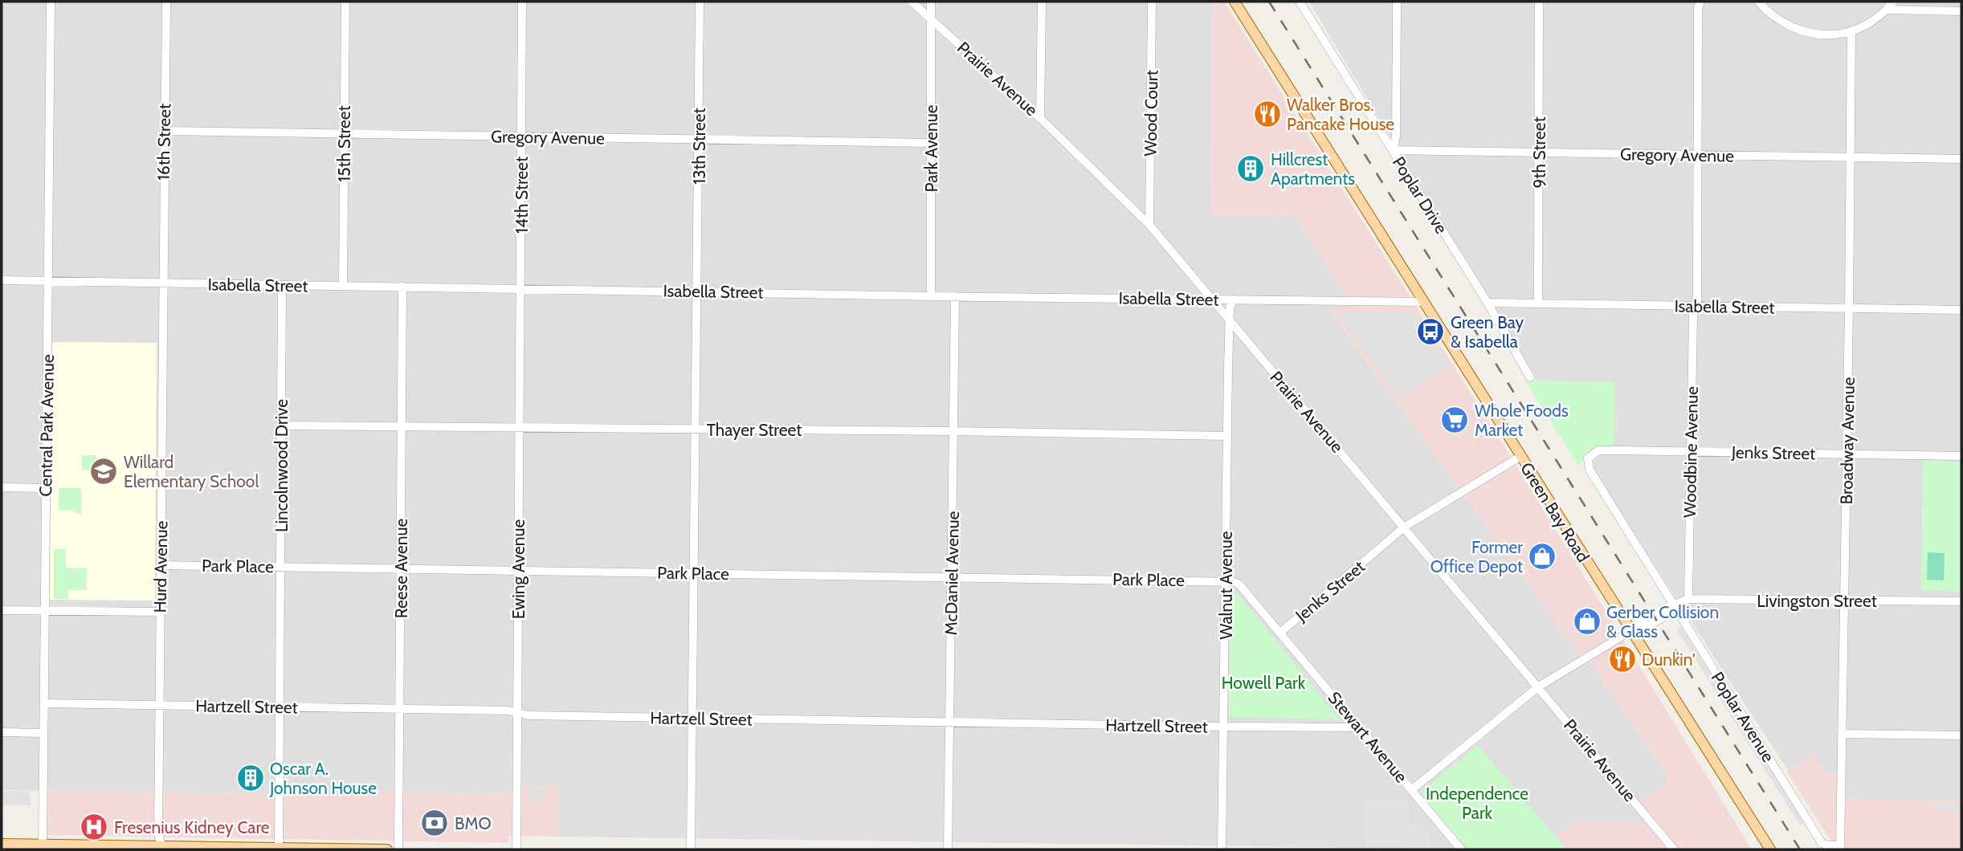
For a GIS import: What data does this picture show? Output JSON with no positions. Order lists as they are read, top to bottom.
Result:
{
  "streets": {
    "main road": ["Green Bay Road"],
    "street": [
      "Prairie Avenue",
      "Wood Court",
      "Gregory Avenue",
      "16th Street",
      "15th Street",
      "13th Street",
      "Park Avenue",
      "9th Street",
      "14th Street",
      "Poplar Drive",
      "Isabella Street",
      "Central Park Avenue",
      "Thayer Street",
      "Broadway Avenue",
      "Woodbine Avenue",
      "Jenks Street",
      "Lincolnwood Drive",
      "Park Place",
      "Hurd Avenue",
      "Reese Avenue",
      "Ewing Avenue",
      "McDaniel Avenue",
      "Walnut Avenue",
      "Livingston Street",
      "Hartzell Street",
      "Poplar Avenue",
      "Stewart Avenue"
    ]
  },
  "crossings": [
    ["Prairie Avenue", "Wood Court"],
    ["Prairie Avenue", "Park Avenue"],
    ["Prairie Avenue", "Isabella Street"],
    ["Prairie Avenue", "Jenks Street"],
    ["Prairie Avenue", "Walnut Avenue"],
    ["Prairie Avenue", "Livingston Street"],
    ["Gregory Avenue", "16th Street"],
    ["Gregory Avenue", "15th Street"],
    ["Gregory Avenue", "13th Street"],
    ["Gregory Avenue", "Park Avenue"],
    ["Gregory Avenue", "9th Street"],
    ["Gregory Avenue", "14th Street"],
    ["Gregory Avenue", "Poplar Drive"],
    ["Gregory Avenue", "Broadway Avenue"],
    ["Gregory Avenue", "Woodbine Avenue"],
    ["16th Street", "Isabella Street"],
    ["16th Street", "Hurd Avenue"],
    ["15th Street", "Isabella Street"],
    ["13th Street", "Isabella Street"],
    ["13th Street", "Thayer Street"],
    ["13th Street", "Park Place"],
    ["13th Street", "Hartzell Street"],
    ["Park Avenue", "Isabella Street"],
    ["9th Street", "Isabella Street"],
    ["14th Street", "Isabella Street"],
    ["14th Street", "Ewing Avenue"],
    ["Poplar Drive", "Isabella Street"],
    ["Isabella Street", "Central Park Avenue"],
    ["Isabella Street", "Broadway Avenue"],
    ["Isabella Street", "Woodbine Avenue"],
    ["Isabella Street", "Lincolnwood Drive"],
    ["Isabella Street", "Green Bay Road"],
    ["Isabella Street", "Hurd Avenue"],
    ["Isabella Street", "Reese Avenue"],
    ["Isabella Street", "Ewing Avenue"],
    ["Isabella Street", "McDaniel Avenue"],
    ["Isabella Street", "Walnut Avenue"],
    ["Central Park Avenue", "Hartzell Street"],
    ["Thayer Street", "Lincolnwood Drive"],
    ["Thayer Street", "Reese Avenue"],
    ["Thayer Street", "Ewing Avenue"],
    ["Thayer Street", "McDaniel Avenue"],
    ["Thayer Street", "Walnut Avenue"],
    ["Broadway Avenue", "Jenks Street"],
    ["Broadway Avenue", "Livingston Street"],
    ["Broadway Avenue", "Poplar Avenue"],
    ["Woodbine Avenue", "Jenks Street"],
    ["Woodbine Avenue", "Livingston Street"],
    ["Jenks Street", "Green Bay Road"],
    ["Jenks Street", "Poplar Avenue"],
    ["Jenks Street", "Stewart Avenue"],
    ["Lincolnwood Drive", "Park Place"],
    ["Lincolnwood Drive", "Hartzell Street"],
    ["Green Bay Road", "Livingston Street"],
    ["Park Place", "Hurd Avenue"],
    ["Park Place", "Reese Avenue"],
    ["Park Place", "Ewing Avenue"],
    ["Park Place", "McDaniel Avenue"],
    ["Park Place", "Walnut Avenue"],
    ["Park Place", "Stewart Avenue"],
    ["Hurd Avenue", "Hartzell Street"],
    ["Reese Avenue", "Hartzell Street"],
    ["Ewing Avenue", "Hartzell Street"],
    ["McDaniel Avenue", "Hartzell Street"],
    ["Walnut Avenue", "Hartzell Street"],
    ["Walnut Avenue", "Stewart Avenue"],
    ["Livingston Street", "Poplar Avenue"],
    ["Livingston Street", "Stewart Avenue"],
    ["Hartzell Street", "Stewart Avenue"]
  ],
  "parks": ["Howell Park", "Independence Park"],
  "places": {
    "restaurant": ["Walker Bros. Pancake House", "Dunkin'"],
    "building": ["Hillcrest Apartments", "Oscar A. Johnson House"],
    "bus stop": ["Green Bay & Isabella"],
    "supermarket": ["Whole Foods Market"],
    "school or university": ["Willard Elementary School"],
    "shop": ["Former Office Depot", "Gerber Collision & Glass"],
    "bank": ["BMO"],
    "hospital": ["Fresenius Kidney Care"]
  }
}
